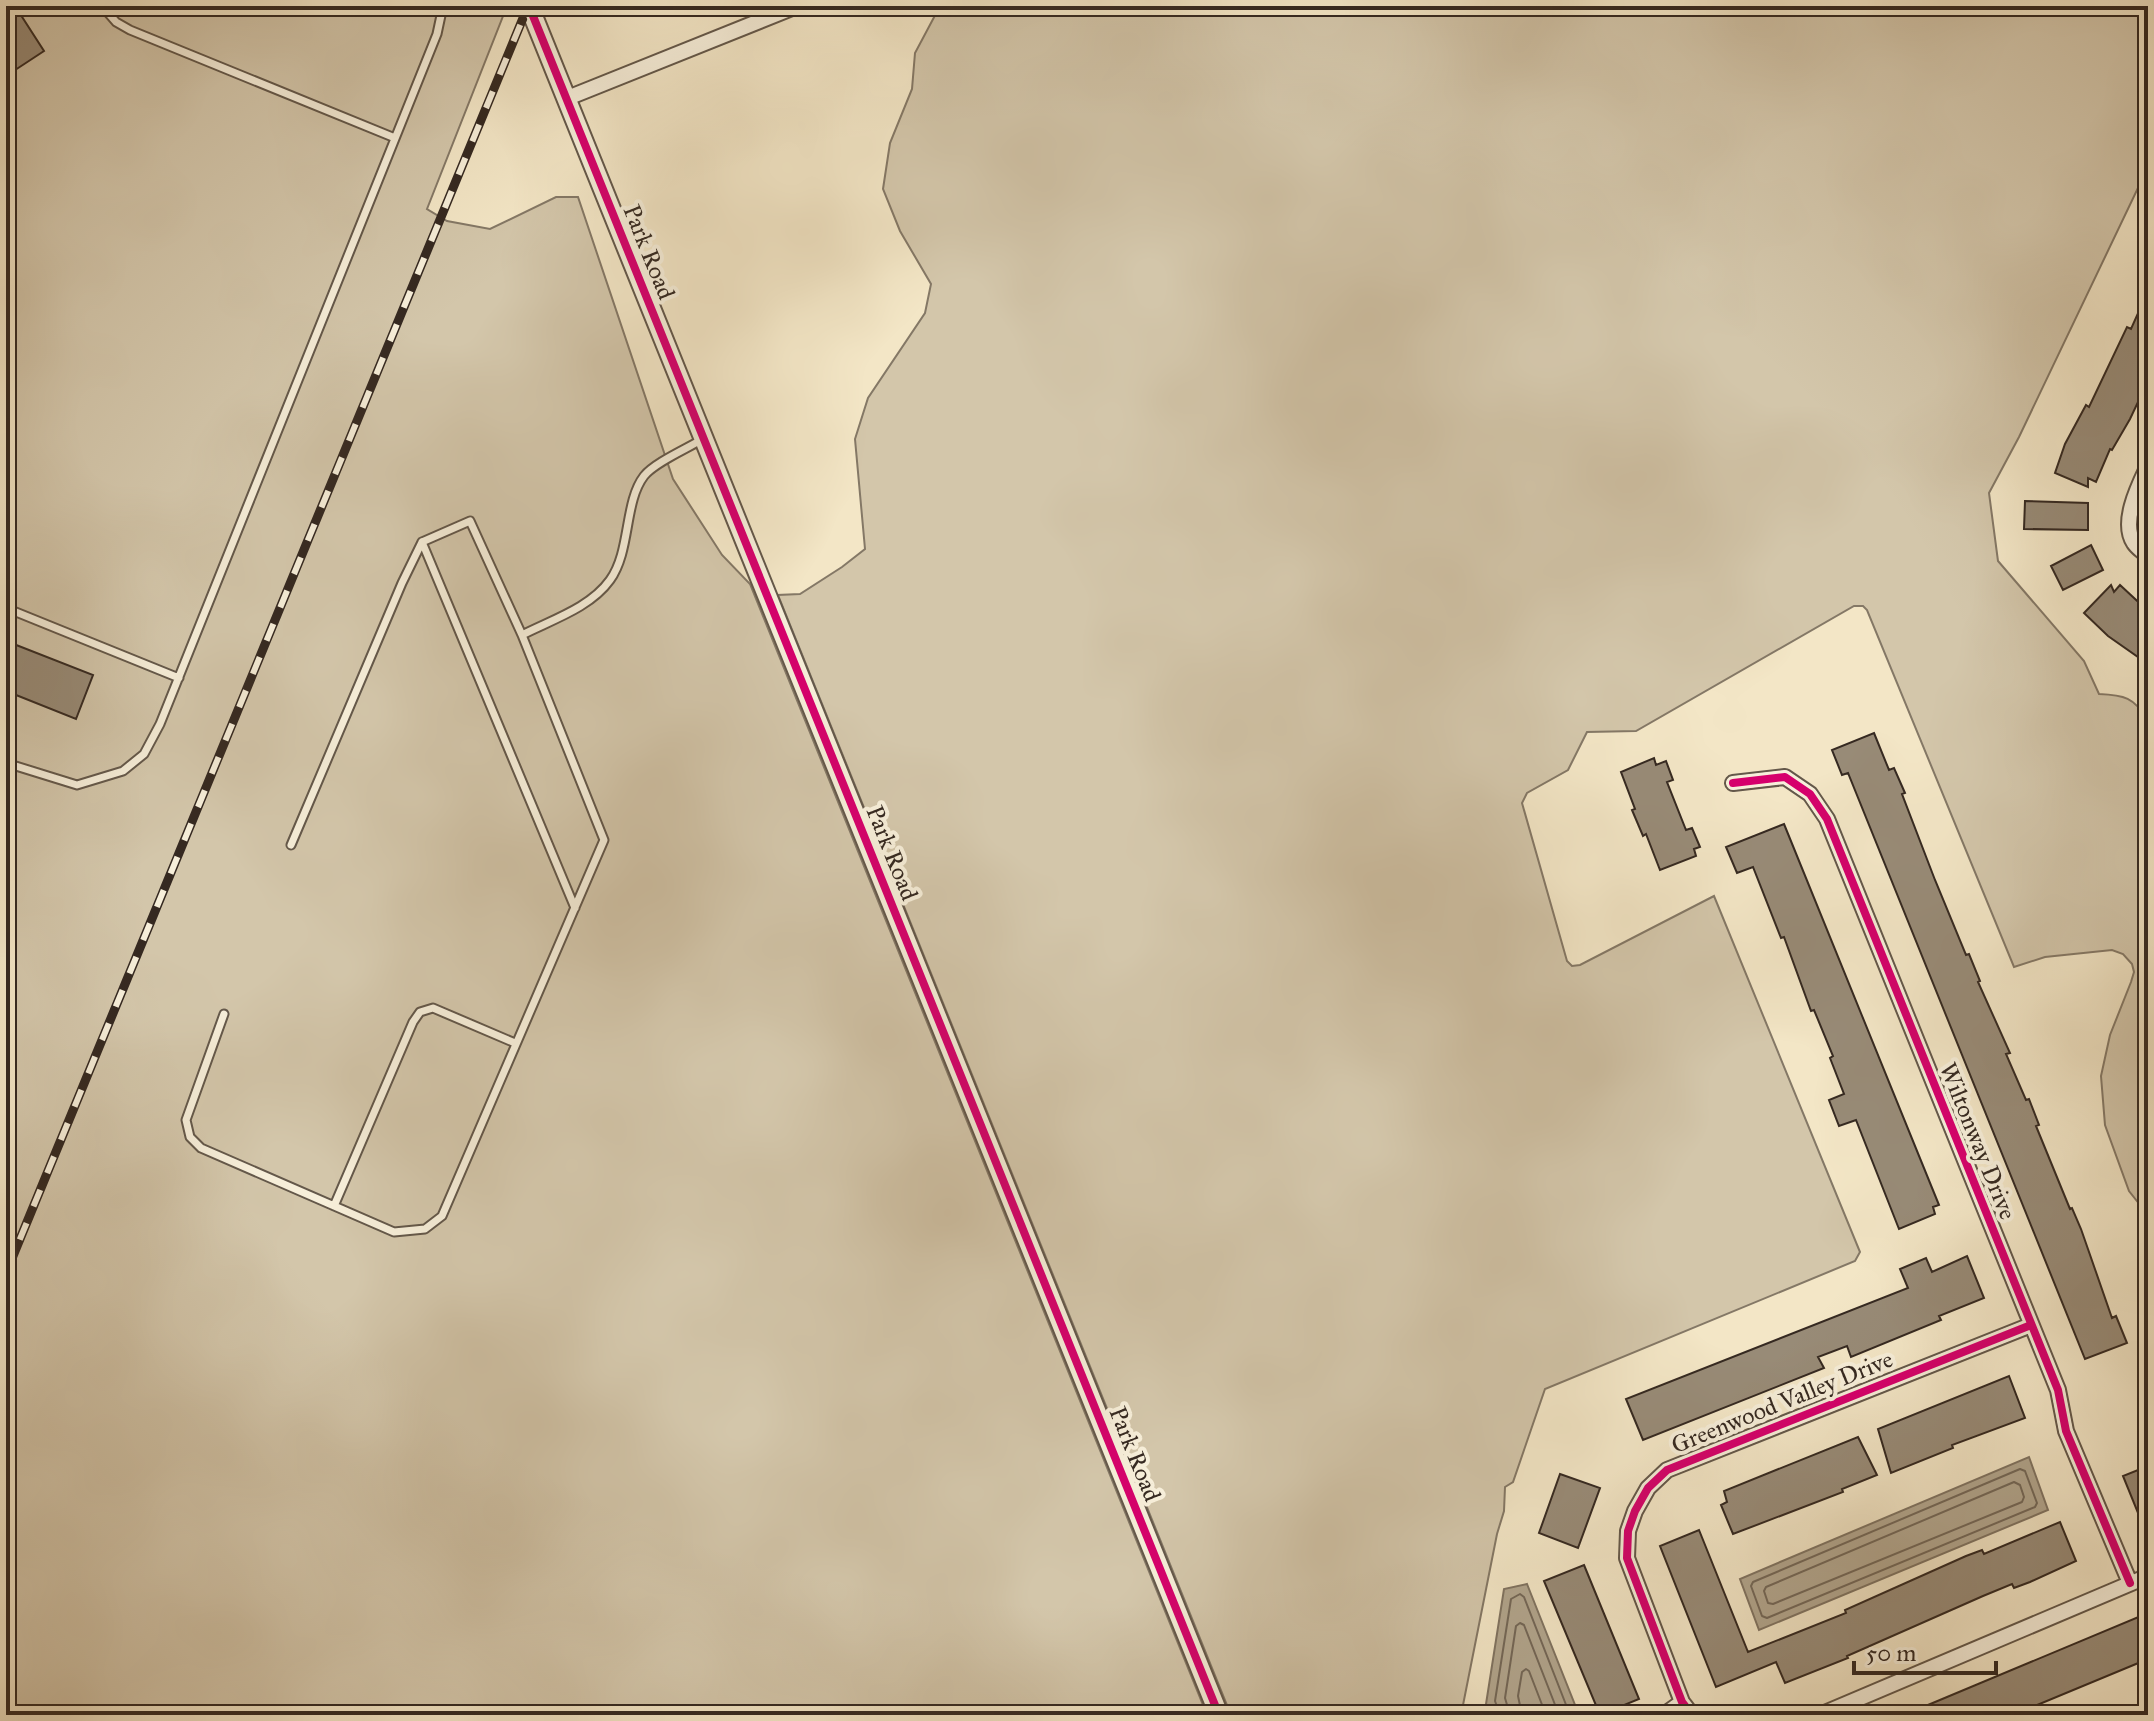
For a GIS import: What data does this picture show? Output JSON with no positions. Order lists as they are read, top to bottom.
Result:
{
  "streets": {
    "street": ["Park Road", "Wiltonway Drive", "Greenwood Valley Drive"]
  },
  "crossings": [
    ["Wiltonway Drive", "Greenwood Valley Drive"]
  ],
  "scale_bar": "50 m"
}
